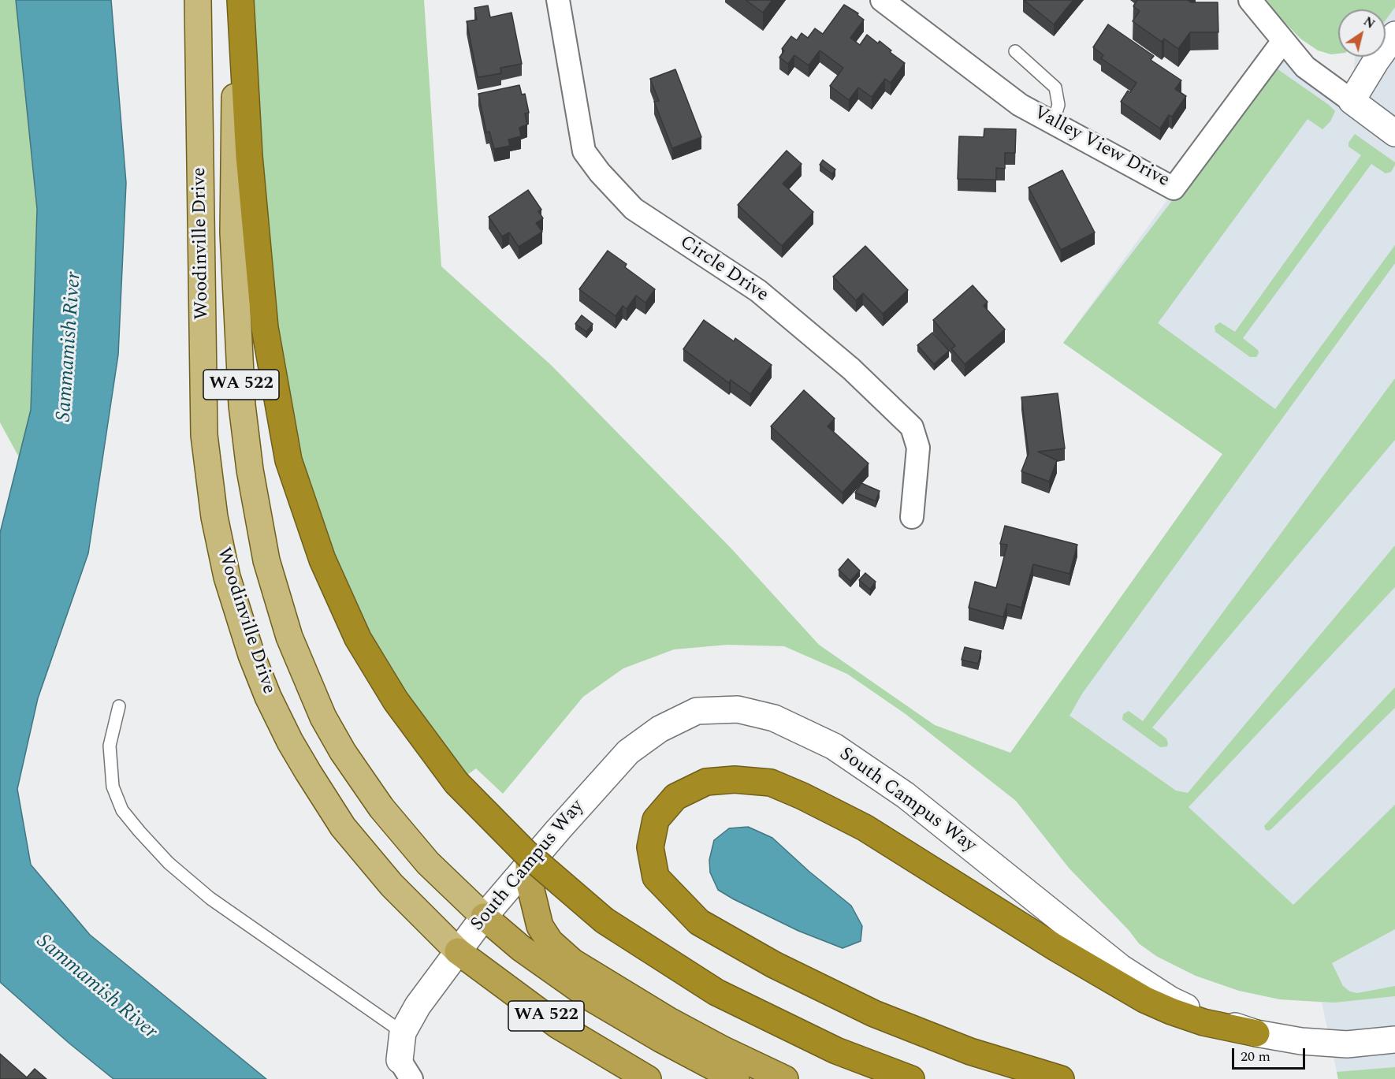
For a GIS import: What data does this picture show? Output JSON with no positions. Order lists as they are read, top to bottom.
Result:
{
  "streets": {
    "highway": ["WA 522"],
    "main road": ["Woodinville Drive"],
    "street": ["Valley View Drive", "Circle Drive", "South Campus Way"]
  },
  "crossings": [
    ["Woodinville Drive", "WA 522"],
    ["Woodinville Drive", "South Campus Way"],
    ["WA 522", "South Campus Way"]
  ],
  "water": ["Sammamish River"],
  "scale_bar": "20 m",
  "north": "top right"
}
